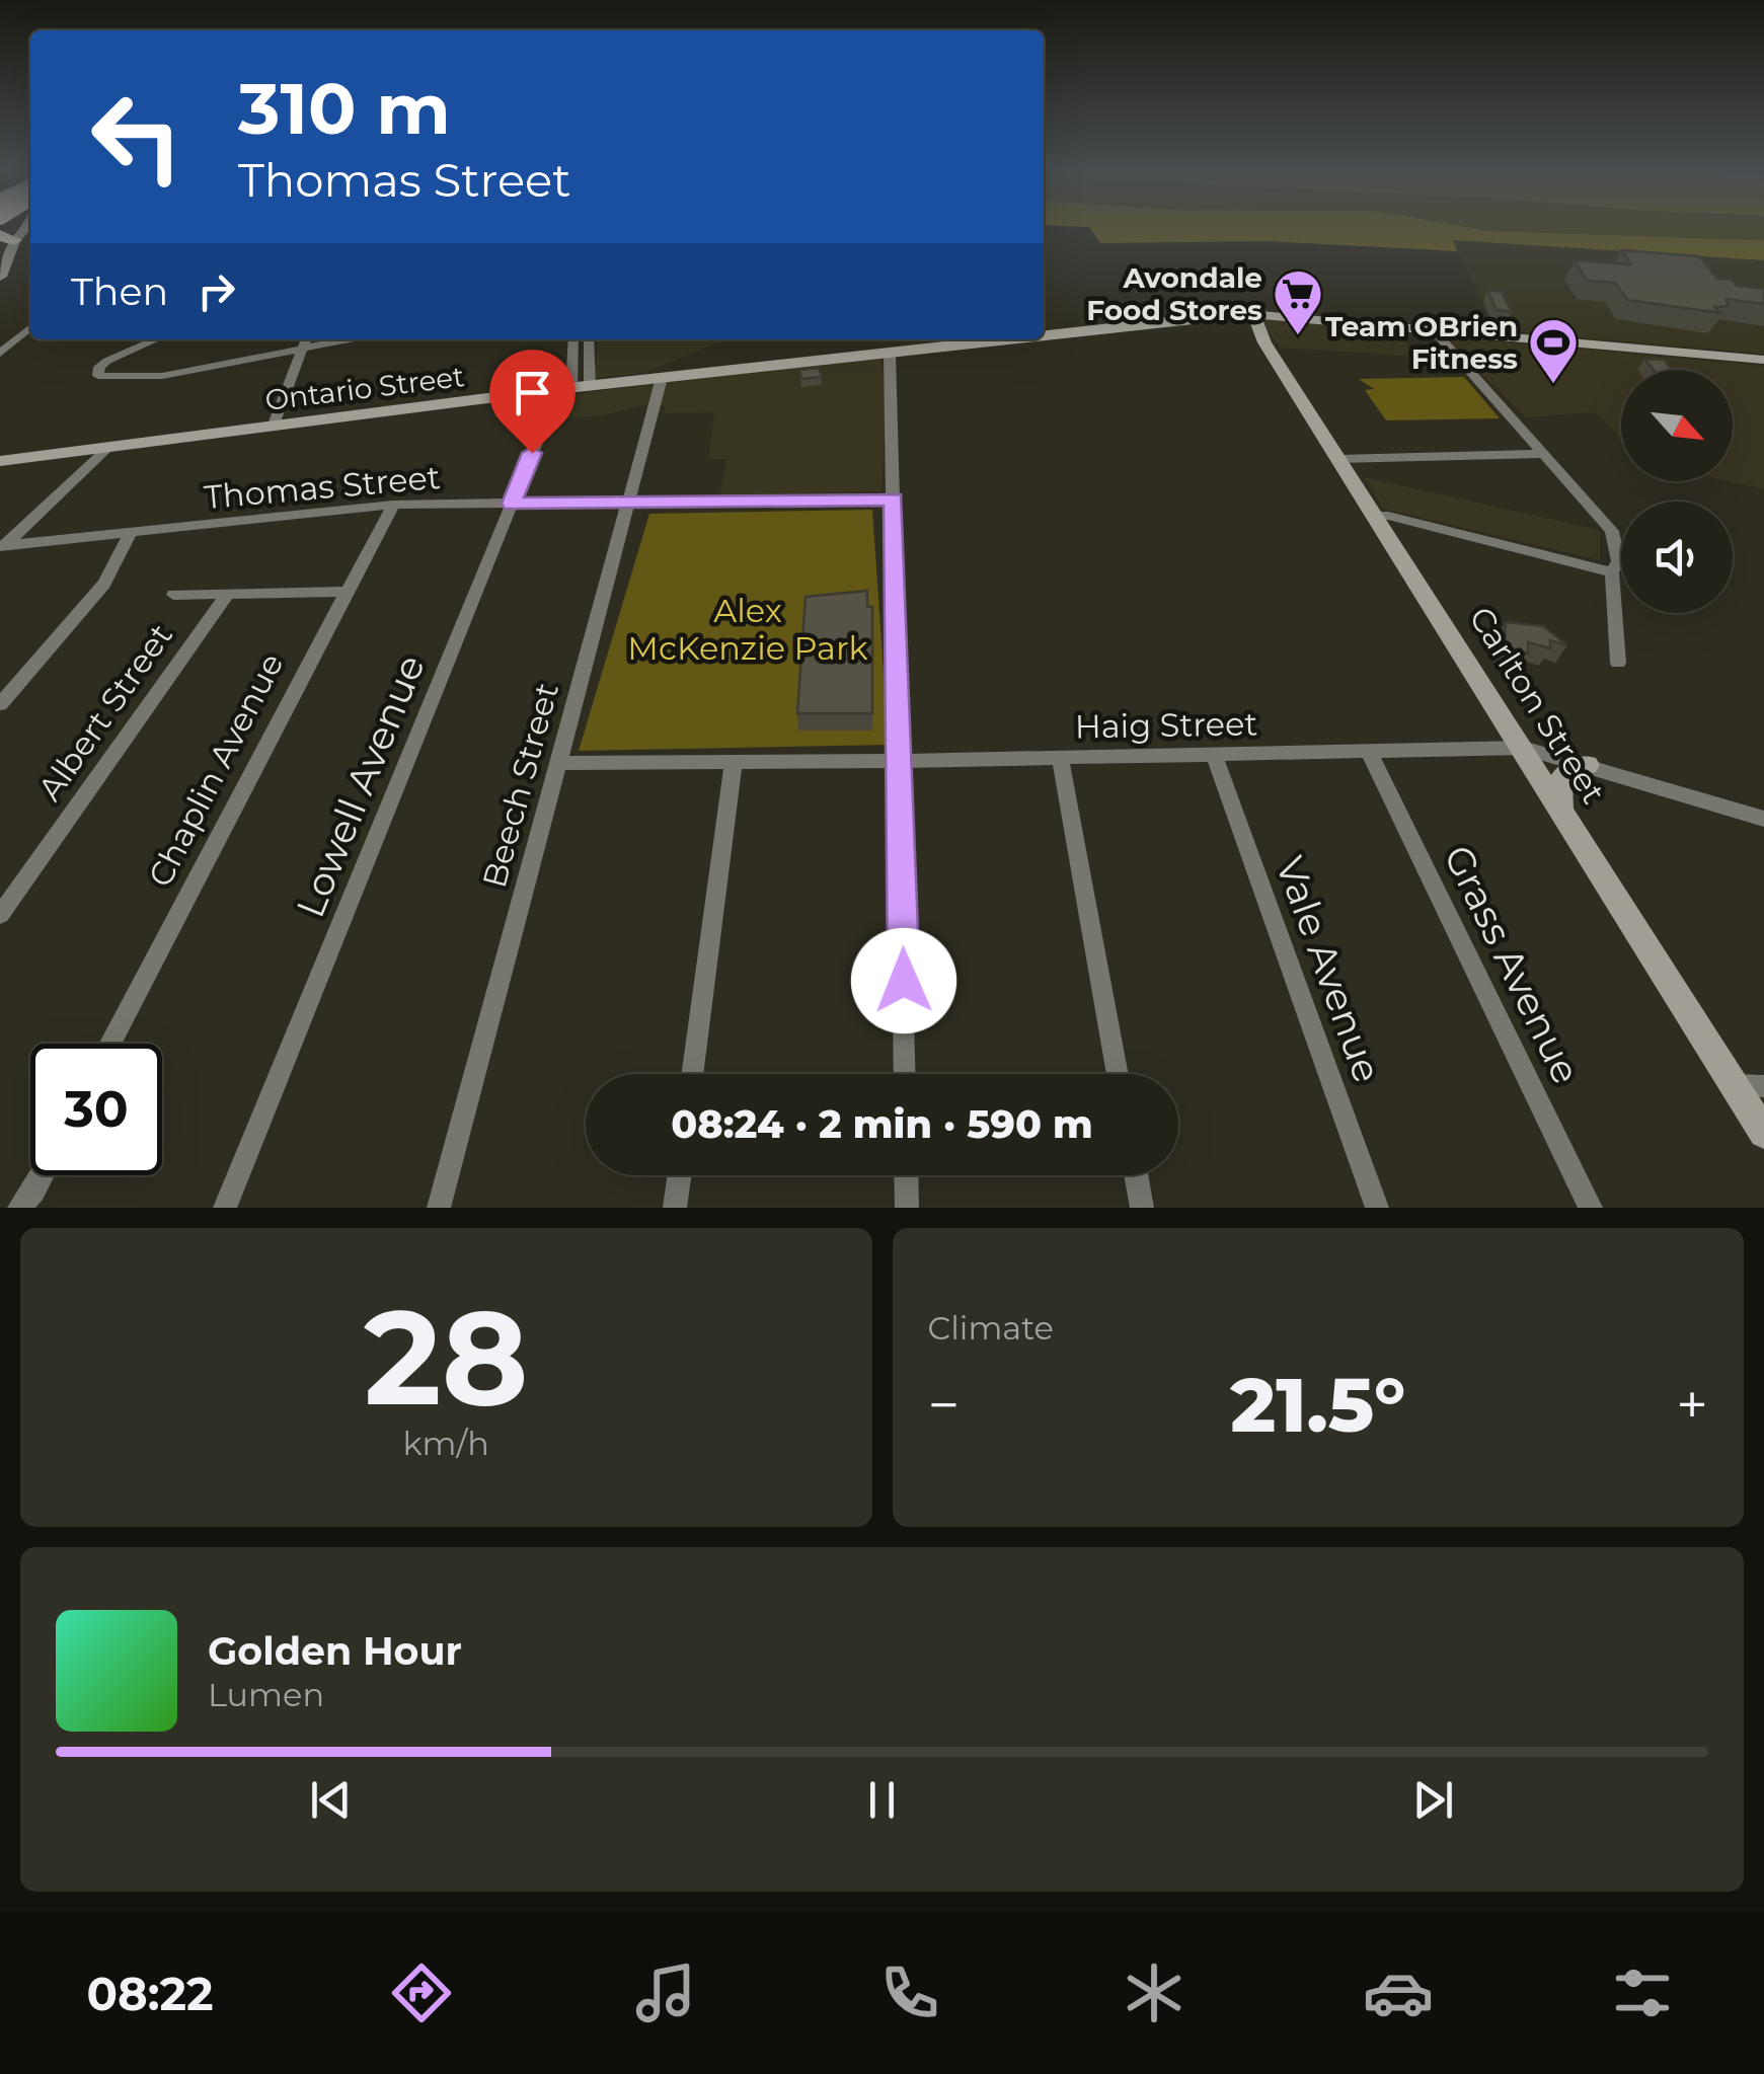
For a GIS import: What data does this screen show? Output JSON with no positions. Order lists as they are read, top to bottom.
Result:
{
  "streets": {
    "main road": ["Ontario Street", "Carlton Street"],
    "street": [
      "Thomas Street",
      "Albert Street",
      "Haig Street",
      "Chaplin Avenue",
      "Beech Street",
      "Lowell Avenue",
      "Grass Avenue",
      "Vale Avenue"
    ]
  },
  "crossings": [
    ["Ontario Street", "Carlton Street"],
    ["Ontario Street", "Beech Street"],
    ["Ontario Street", "Lowell Avenue"],
    ["Thomas Street", "Chaplin Avenue"],
    ["Thomas Street", "Beech Street"],
    ["Thomas Street", "Lowell Avenue"],
    ["Carlton Street", "Haig Street"],
    ["Haig Street", "Beech Street"],
    ["Haig Street", "Grass Avenue"],
    ["Haig Street", "Vale Avenue"]
  ],
  "parks": ["Alex McKenzie Park"],
  "places": {
    "supermarket": ["Avondale Food Stores"],
    "sports": ["Team OBrien Fitness"]
  },
  "north": "bottom right",
  "page": {
    "turn": ["310 m", "Thomas Street"],
    "then": "Then",
    "limit": "30",
    "trip": "08:24 · 2 min · 590 m",
    "tile": [
      ["28", "km/h"],
      "Climate"
    ],
    "heat": ["−", "21.5°", "+"],
    "song": ["Golden Hour", "Lumen"],
    "tabs": "08:22"
  }
}
